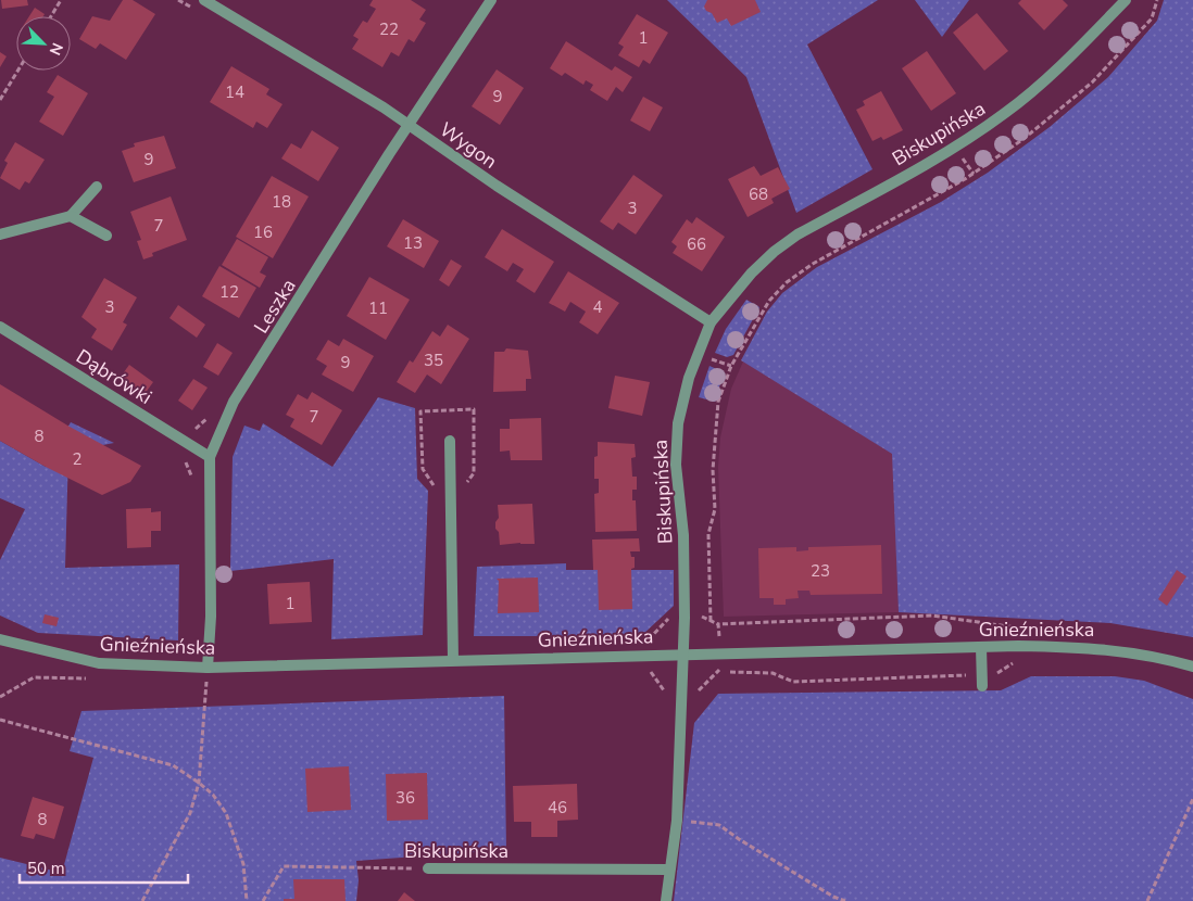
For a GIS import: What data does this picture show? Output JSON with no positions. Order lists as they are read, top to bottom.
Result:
{
  "streets": {
    "street": [
      "Biskupińska",
      "Wygon",
      "Leszka",
      "Dąbrówki",
      "Gnieźnieńska"
    ]
  },
  "crossings": [
    ["Biskupińska", "Wygon"],
    ["Biskupińska", "Gnieźnieńska"],
    ["Wygon", "Leszka"],
    ["Leszka", "Dąbrówki"],
    ["Leszka", "Gnieźnieńska"]
  ],
  "house_numbers": [
    "22",
    "1",
    "14",
    "9",
    "9",
    "68",
    "18",
    "3",
    "7",
    "16",
    "13",
    "66",
    "12",
    "3",
    "4",
    "11",
    "35",
    "9",
    "7",
    "8",
    "2",
    "23",
    "1",
    "36",
    "46",
    "8"
  ],
  "scale_bar": "50 m",
  "north": "bottom right"
}
